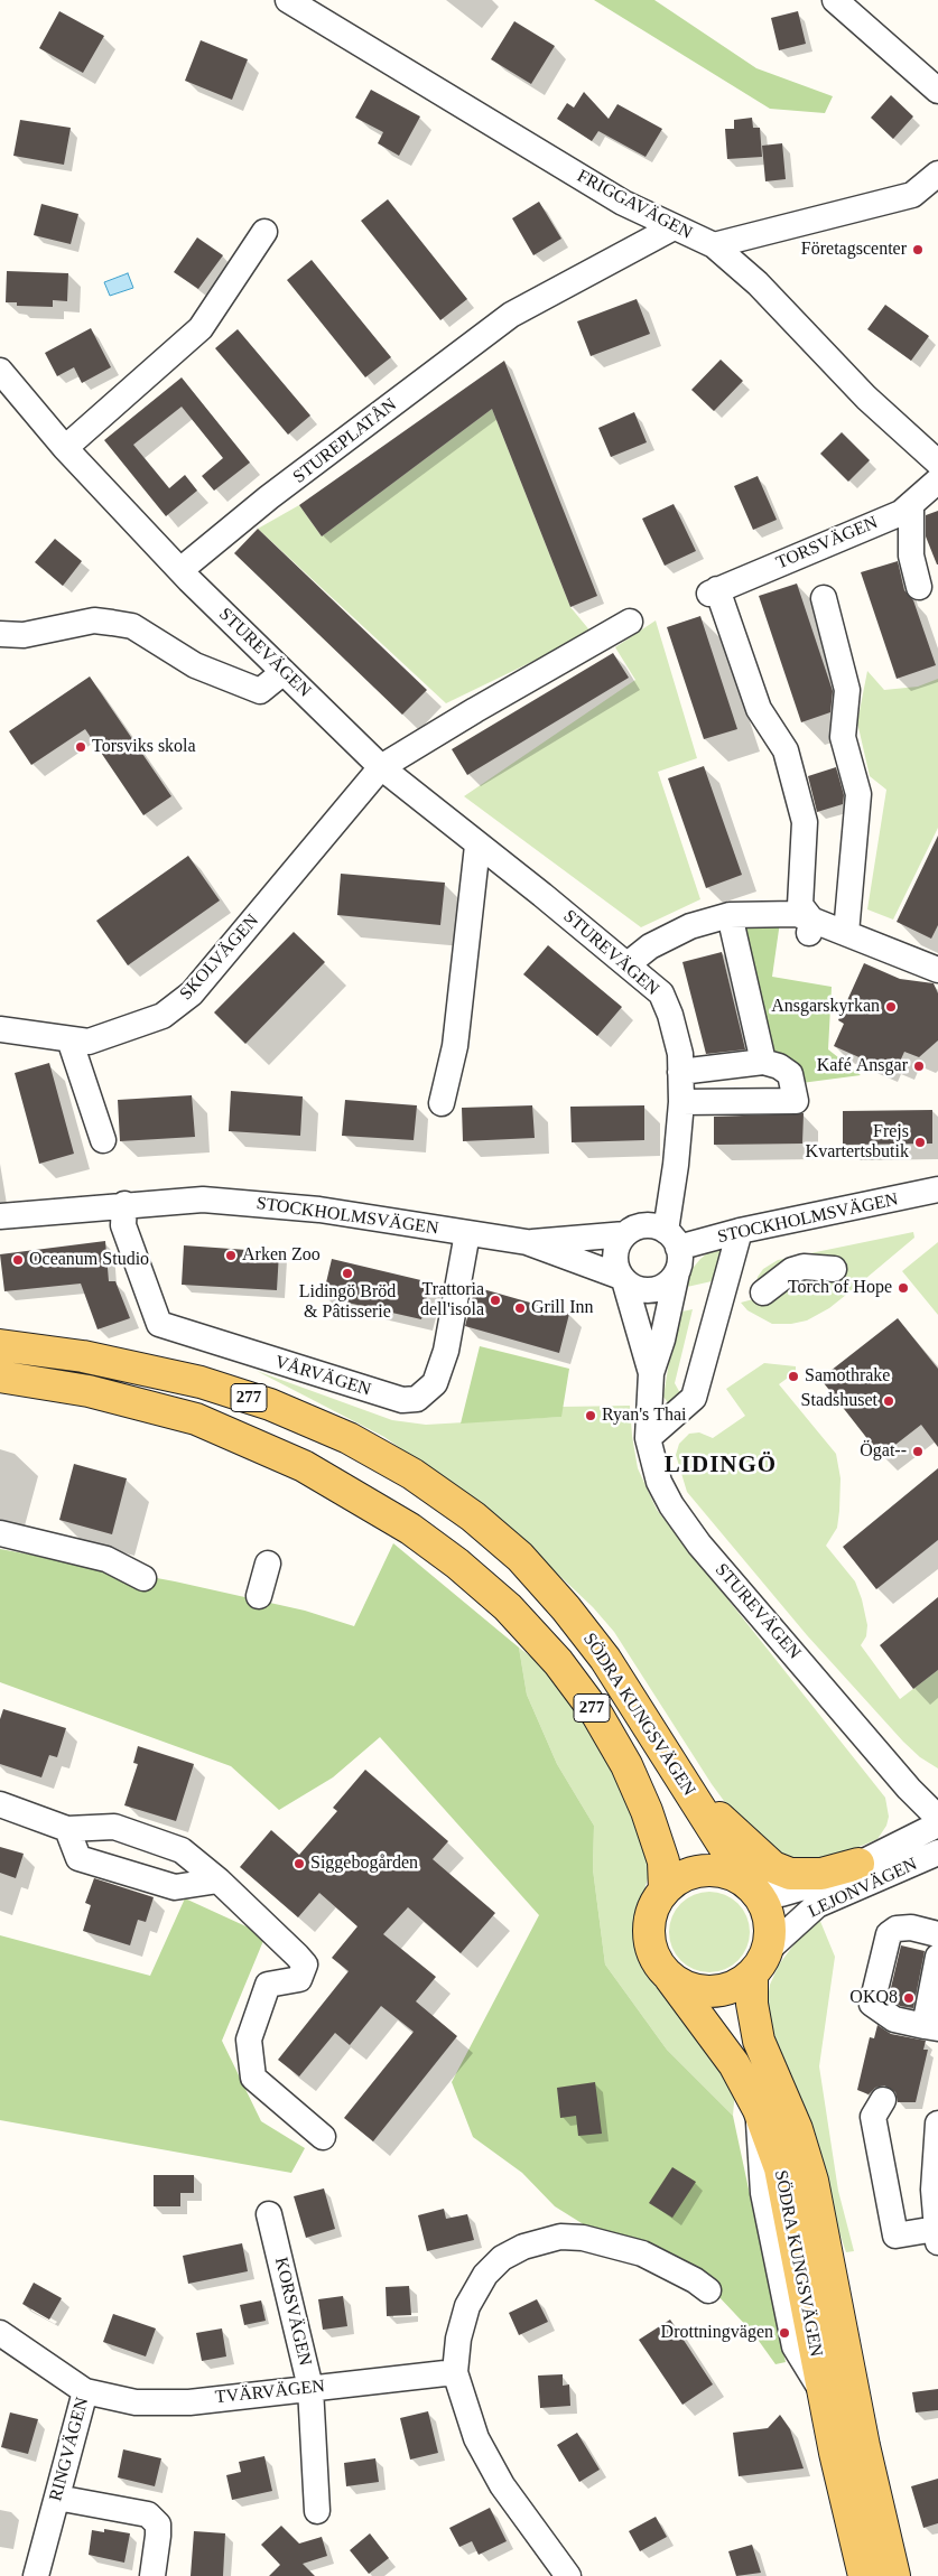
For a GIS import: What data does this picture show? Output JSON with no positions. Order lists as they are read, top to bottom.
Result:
{
  "streets": {
    "main road": ["277", "SÖDRA KUNGSVÄGEN"],
    "street": [
      "FRIGGAVÄGEN",
      "STUREPLATÅN",
      "TORSVÄGEN",
      "STUREVÄGEN",
      "SKOLVÄGEN",
      "STOCKHOLMSVÄGEN",
      "VÅRVÄGEN",
      "LEJONVÄGEN",
      "KORSVÄGEN",
      "TVÄRVÄGEN",
      "RINGVÄGEN"
    ]
  },
  "crossings": [
    ["FRIGGAVÄGEN", "STUREPLATÅN"],
    ["STUREPLATÅN", "STUREVÄGEN"],
    ["STUREVÄGEN", "SKOLVÄGEN"],
    ["STUREVÄGEN", "STOCKHOLMSVÄGEN"],
    ["STOCKHOLMSVÄGEN", "VÅRVÄGEN"],
    ["SÖDRA KUNGSVÄGEN", "LEJONVÄGEN"],
    ["KORSVÄGEN", "TVÄRVÄGEN"],
    ["TVÄRVÄGEN", "RINGVÄGEN"]
  ],
  "districts": ["LIDINGÖ"],
  "places": [
    "Företagscenter",
    "Torsviks skola",
    "Ansgarskyrkan",
    "Kafé Ansgar",
    "Frejs Kvartertsbutik",
    "Arken Zoo",
    "Oceanum Studio",
    "Lidingö Bröd & Pâtisserie",
    "Torch of Hope",
    "Trattoria dell'isola",
    "Grill Inn",
    "Samothrake",
    "Stadshuset",
    "Ryan's Thai",
    "Ögat--",
    "Siggebogården",
    "OKQ8",
    "Drottningvägen"
  ]
}
